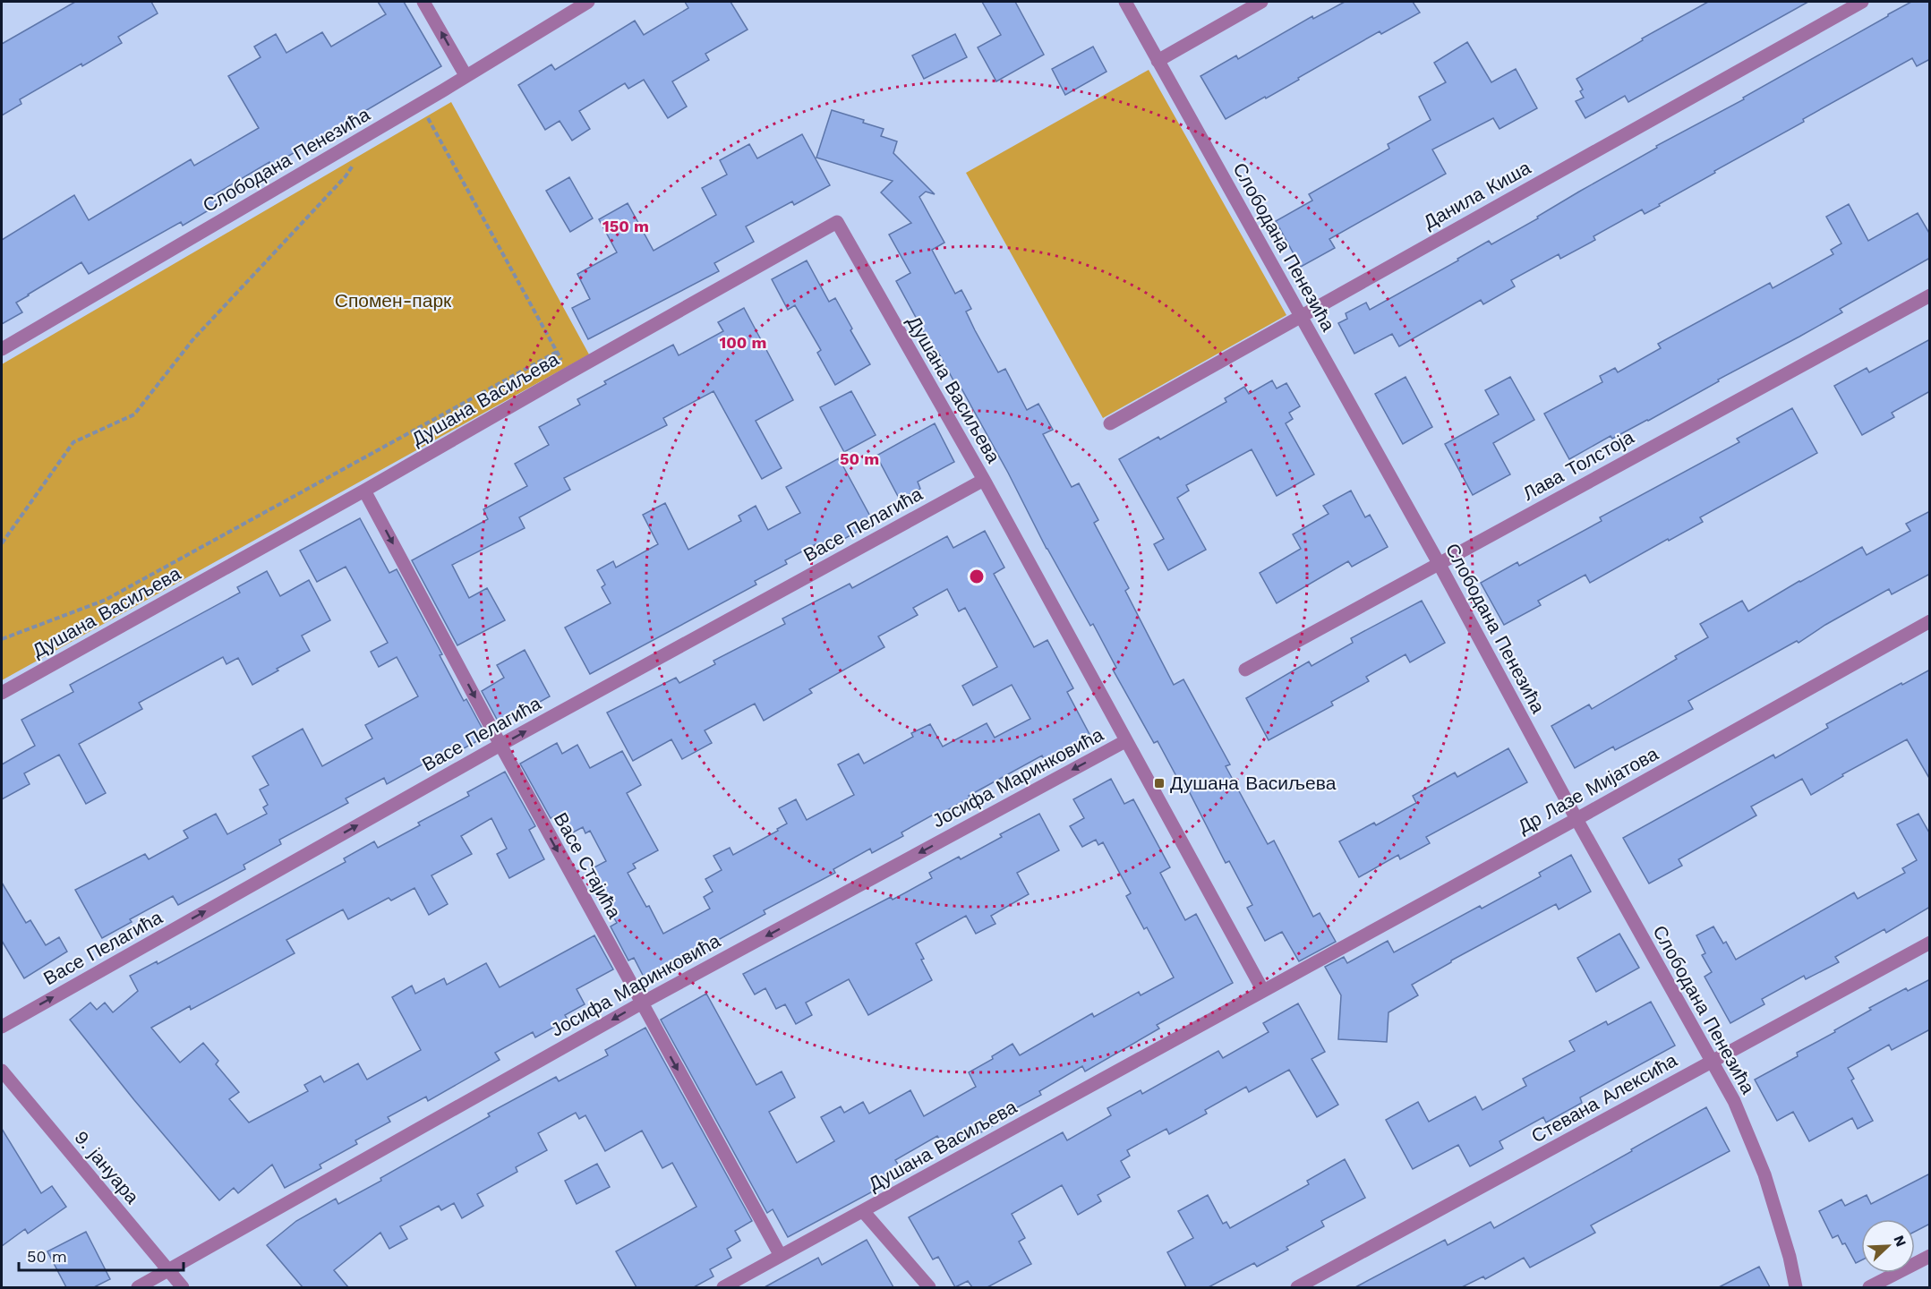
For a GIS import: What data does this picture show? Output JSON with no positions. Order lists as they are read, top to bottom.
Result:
{
  "streets": {
    "street": [
      "Слободана Пенезића",
      "Данила Киша",
      "Душана Васиљева",
      "Лава Толстоја",
      "Васе Пелагића",
      "Јосифа Маринковића",
      "Др Лазе Мијатова",
      "Васе Стајића",
      "Стевана Алексића",
      "9. јануара"
    ]
  },
  "crossings": [
    ["Слободана Пенезића", "Данила Киша"],
    ["Слободана Пенезића", "Лава Толстоја"],
    ["Слободана Пенезића", "Др Лазе Мијатова"],
    ["Слободана Пенезића", "Стевана Алексића"],
    ["Душана Васиљева", "Васе Пелагића"],
    ["Душана Васиљева", "Јосифа Маринковића"],
    ["Душана Васиљева", "Др Лазе Мијатова"],
    ["Душана Васиљева", "Васе Стајића"],
    ["Васе Пелагића", "Васе Стајића"],
    ["Јосифа Маринковића", "Васе Стајића"],
    ["Јосифа Маринковића", "9. јануара"]
  ],
  "one_way": ["Васе Пелагића", "Јосифа Маринковића", "Васе Стајића"],
  "parks": ["Спомен-парк"],
  "places": {
    "transit": ["Душана Васиљева"]
  },
  "scale_bar": "50 m",
  "north": "top right",
  "rings": ["150 m", "100 m", "50 m"]
}
